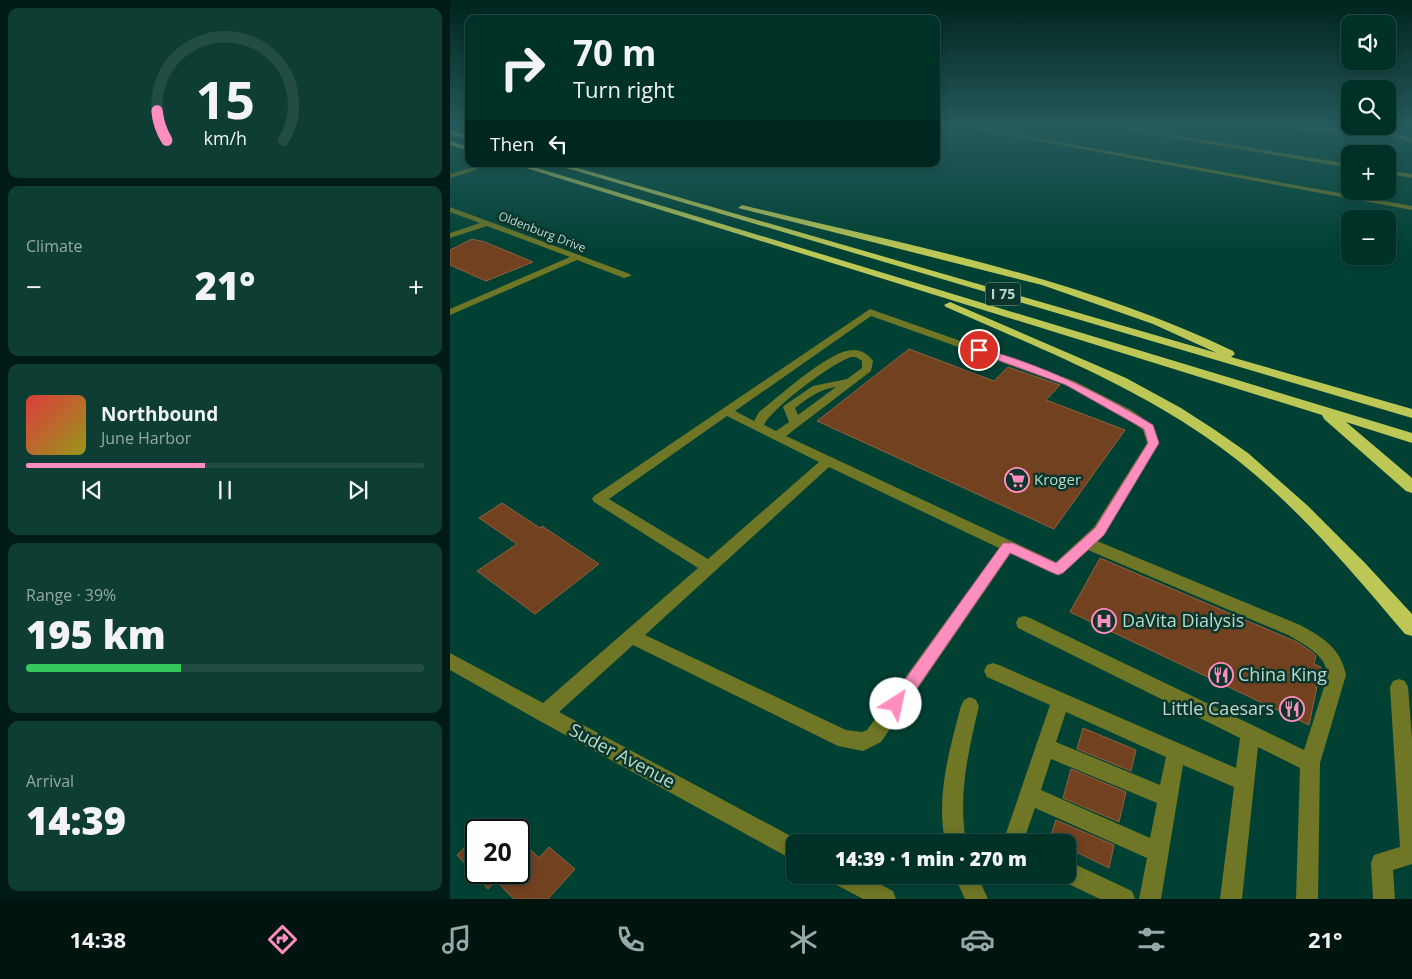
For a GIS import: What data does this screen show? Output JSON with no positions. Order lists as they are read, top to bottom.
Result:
{
  "streets": {
    "highway": ["I 75"],
    "street": ["Oldenburg Drive", "Suder Avenue"]
  },
  "places": {
    "supermarket": ["Kroger"],
    "hospital": ["DaVita Dialysis"],
    "restaurant": ["China King", "Little Caesars"]
  },
  "page": {
    "map_buttons": ["+", "−"],
    "turn": ["70 m", "Turn right"],
    "then": "Then",
    "tile": [
      "Climate",
      ["Range · 39%", "195 km"],
      ["Arrival", "14:39"]
    ],
    "heat": ["−", "21°", "+"],
    "song": ["Northbound", "June Harbor"],
    "limit": "20",
    "trip": "14:39 · 1 min · 270 m",
    "tabs": ["14:38", "21°"],
    "gauge": ["15", "km/h"]
  }
}
